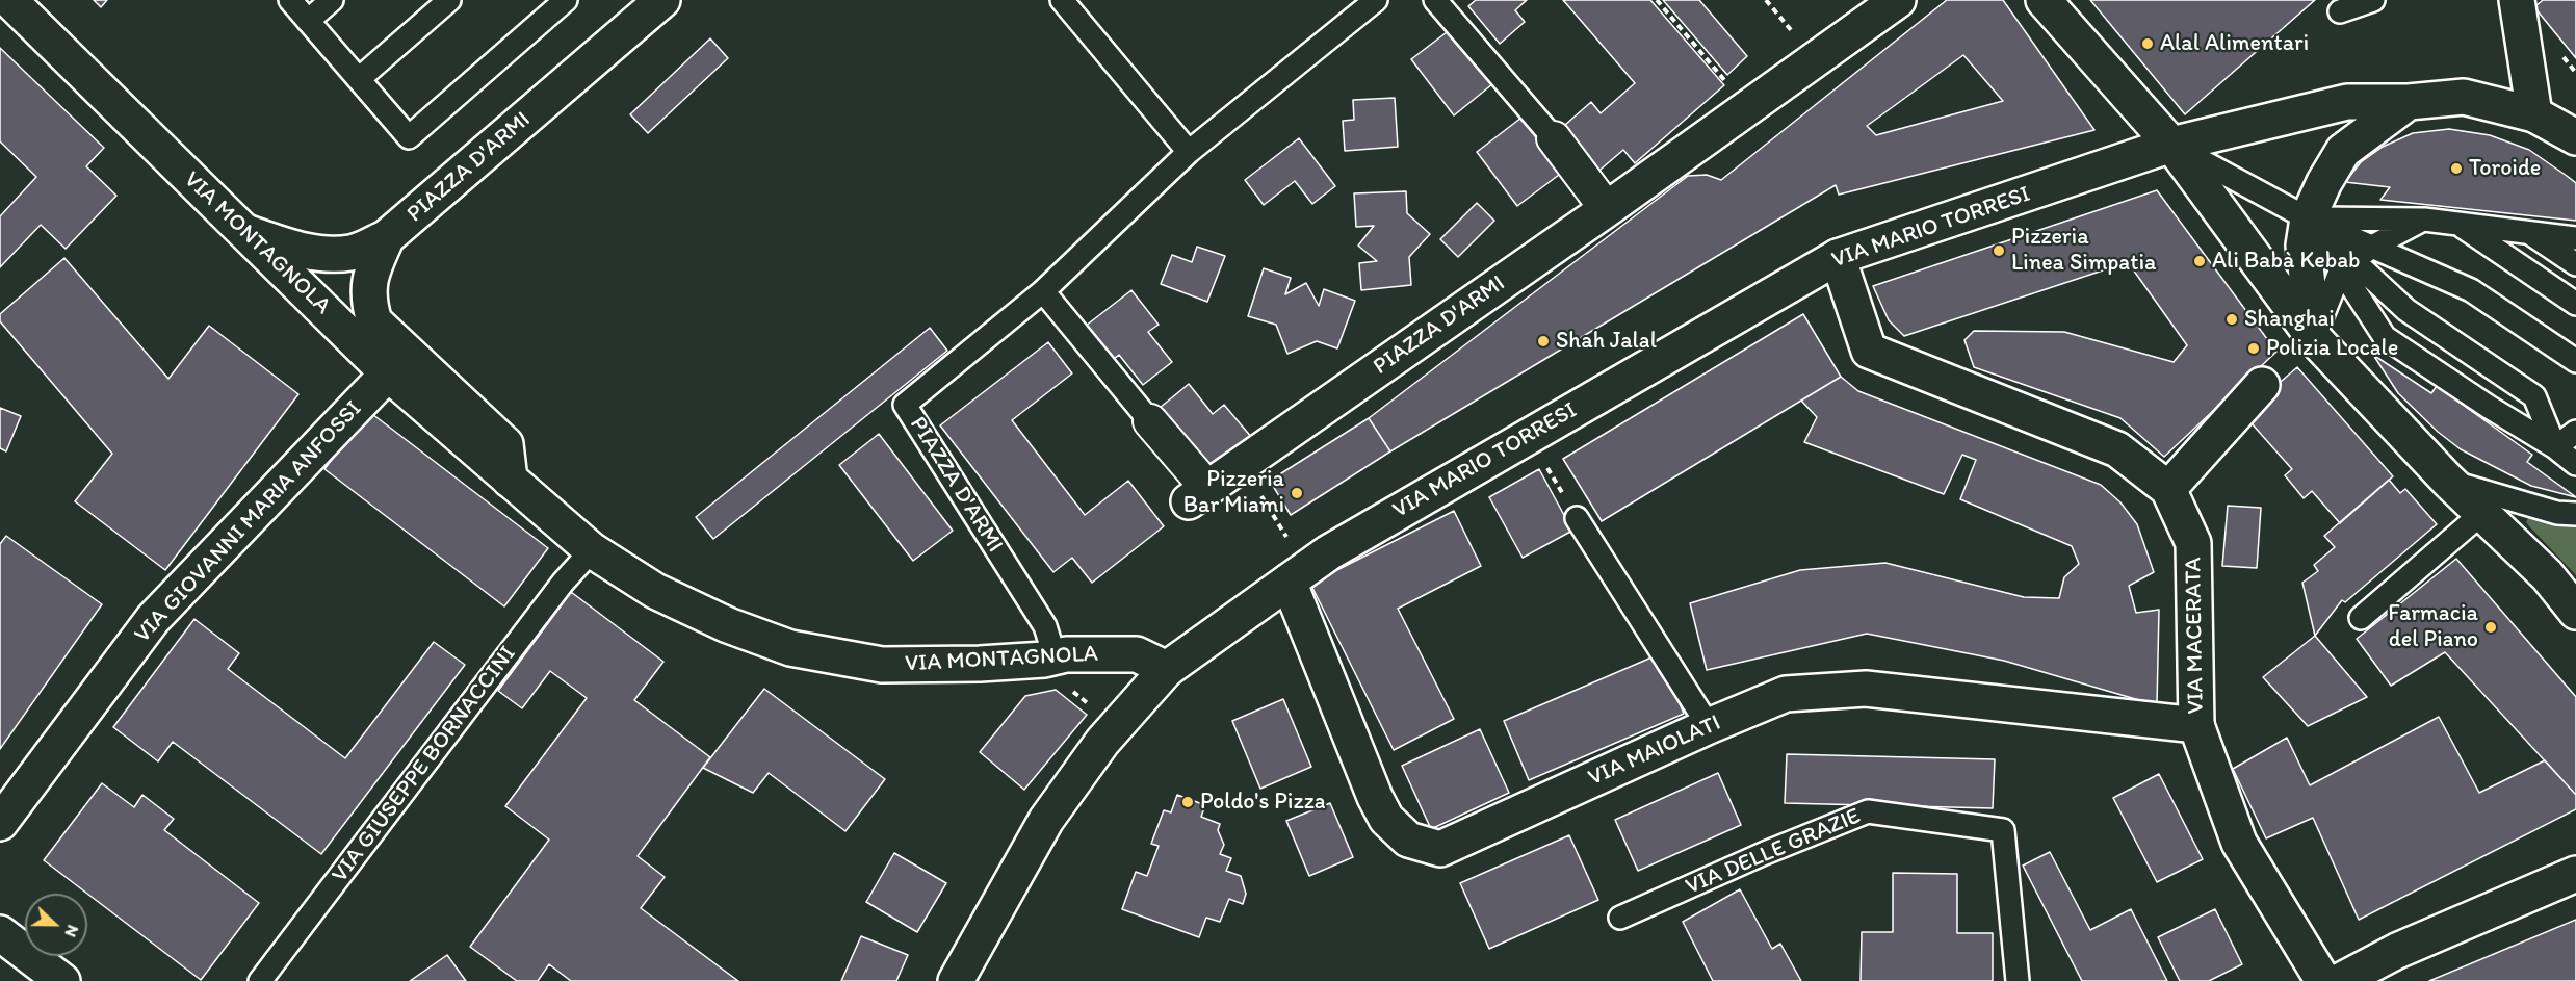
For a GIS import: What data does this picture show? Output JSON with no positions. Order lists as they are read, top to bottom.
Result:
{
  "streets": {
    "street": [
      "PIAZZA D'ARMI",
      "VIA MARIO TORRESI",
      "VIA MONTAGNOLA",
      "VIA GIOVANNI MARIA ANFOSSI",
      "VIA MACERATA",
      "VIA MAIOLATI"
    ],
    "lane": ["VIA GIUSEPPE BORNACCINI", "VIA DELLE GRAZIE"]
  },
  "crossings": [
    ["PIAZZA D'ARMI", "VIA MONTAGNOLA"],
    ["VIA MARIO TORRESI", "VIA MONTAGNOLA"],
    ["VIA MARIO TORRESI", "VIA MACERATA"],
    ["VIA MARIO TORRESI", "VIA MAIOLATI"],
    ["VIA MONTAGNOLA", "VIA GIOVANNI MARIA ANFOSSI"],
    ["VIA MONTAGNOLA", "VIA GIUSEPPE BORNACCINI"],
    ["VIA MACERATA", "VIA MAIOLATI"]
  ],
  "places": [
    "Alal Alimentari",
    "Toroide",
    "Pizzeria Linea Simpatia",
    "Ali Babà Kebab",
    "Shanghai",
    "Shah Jalal",
    "Polizia Locale",
    "Pizzeria Bar Miami",
    "Farmacia del Piano",
    "Poldo's Pizza"
  ],
  "north": "right"
}
